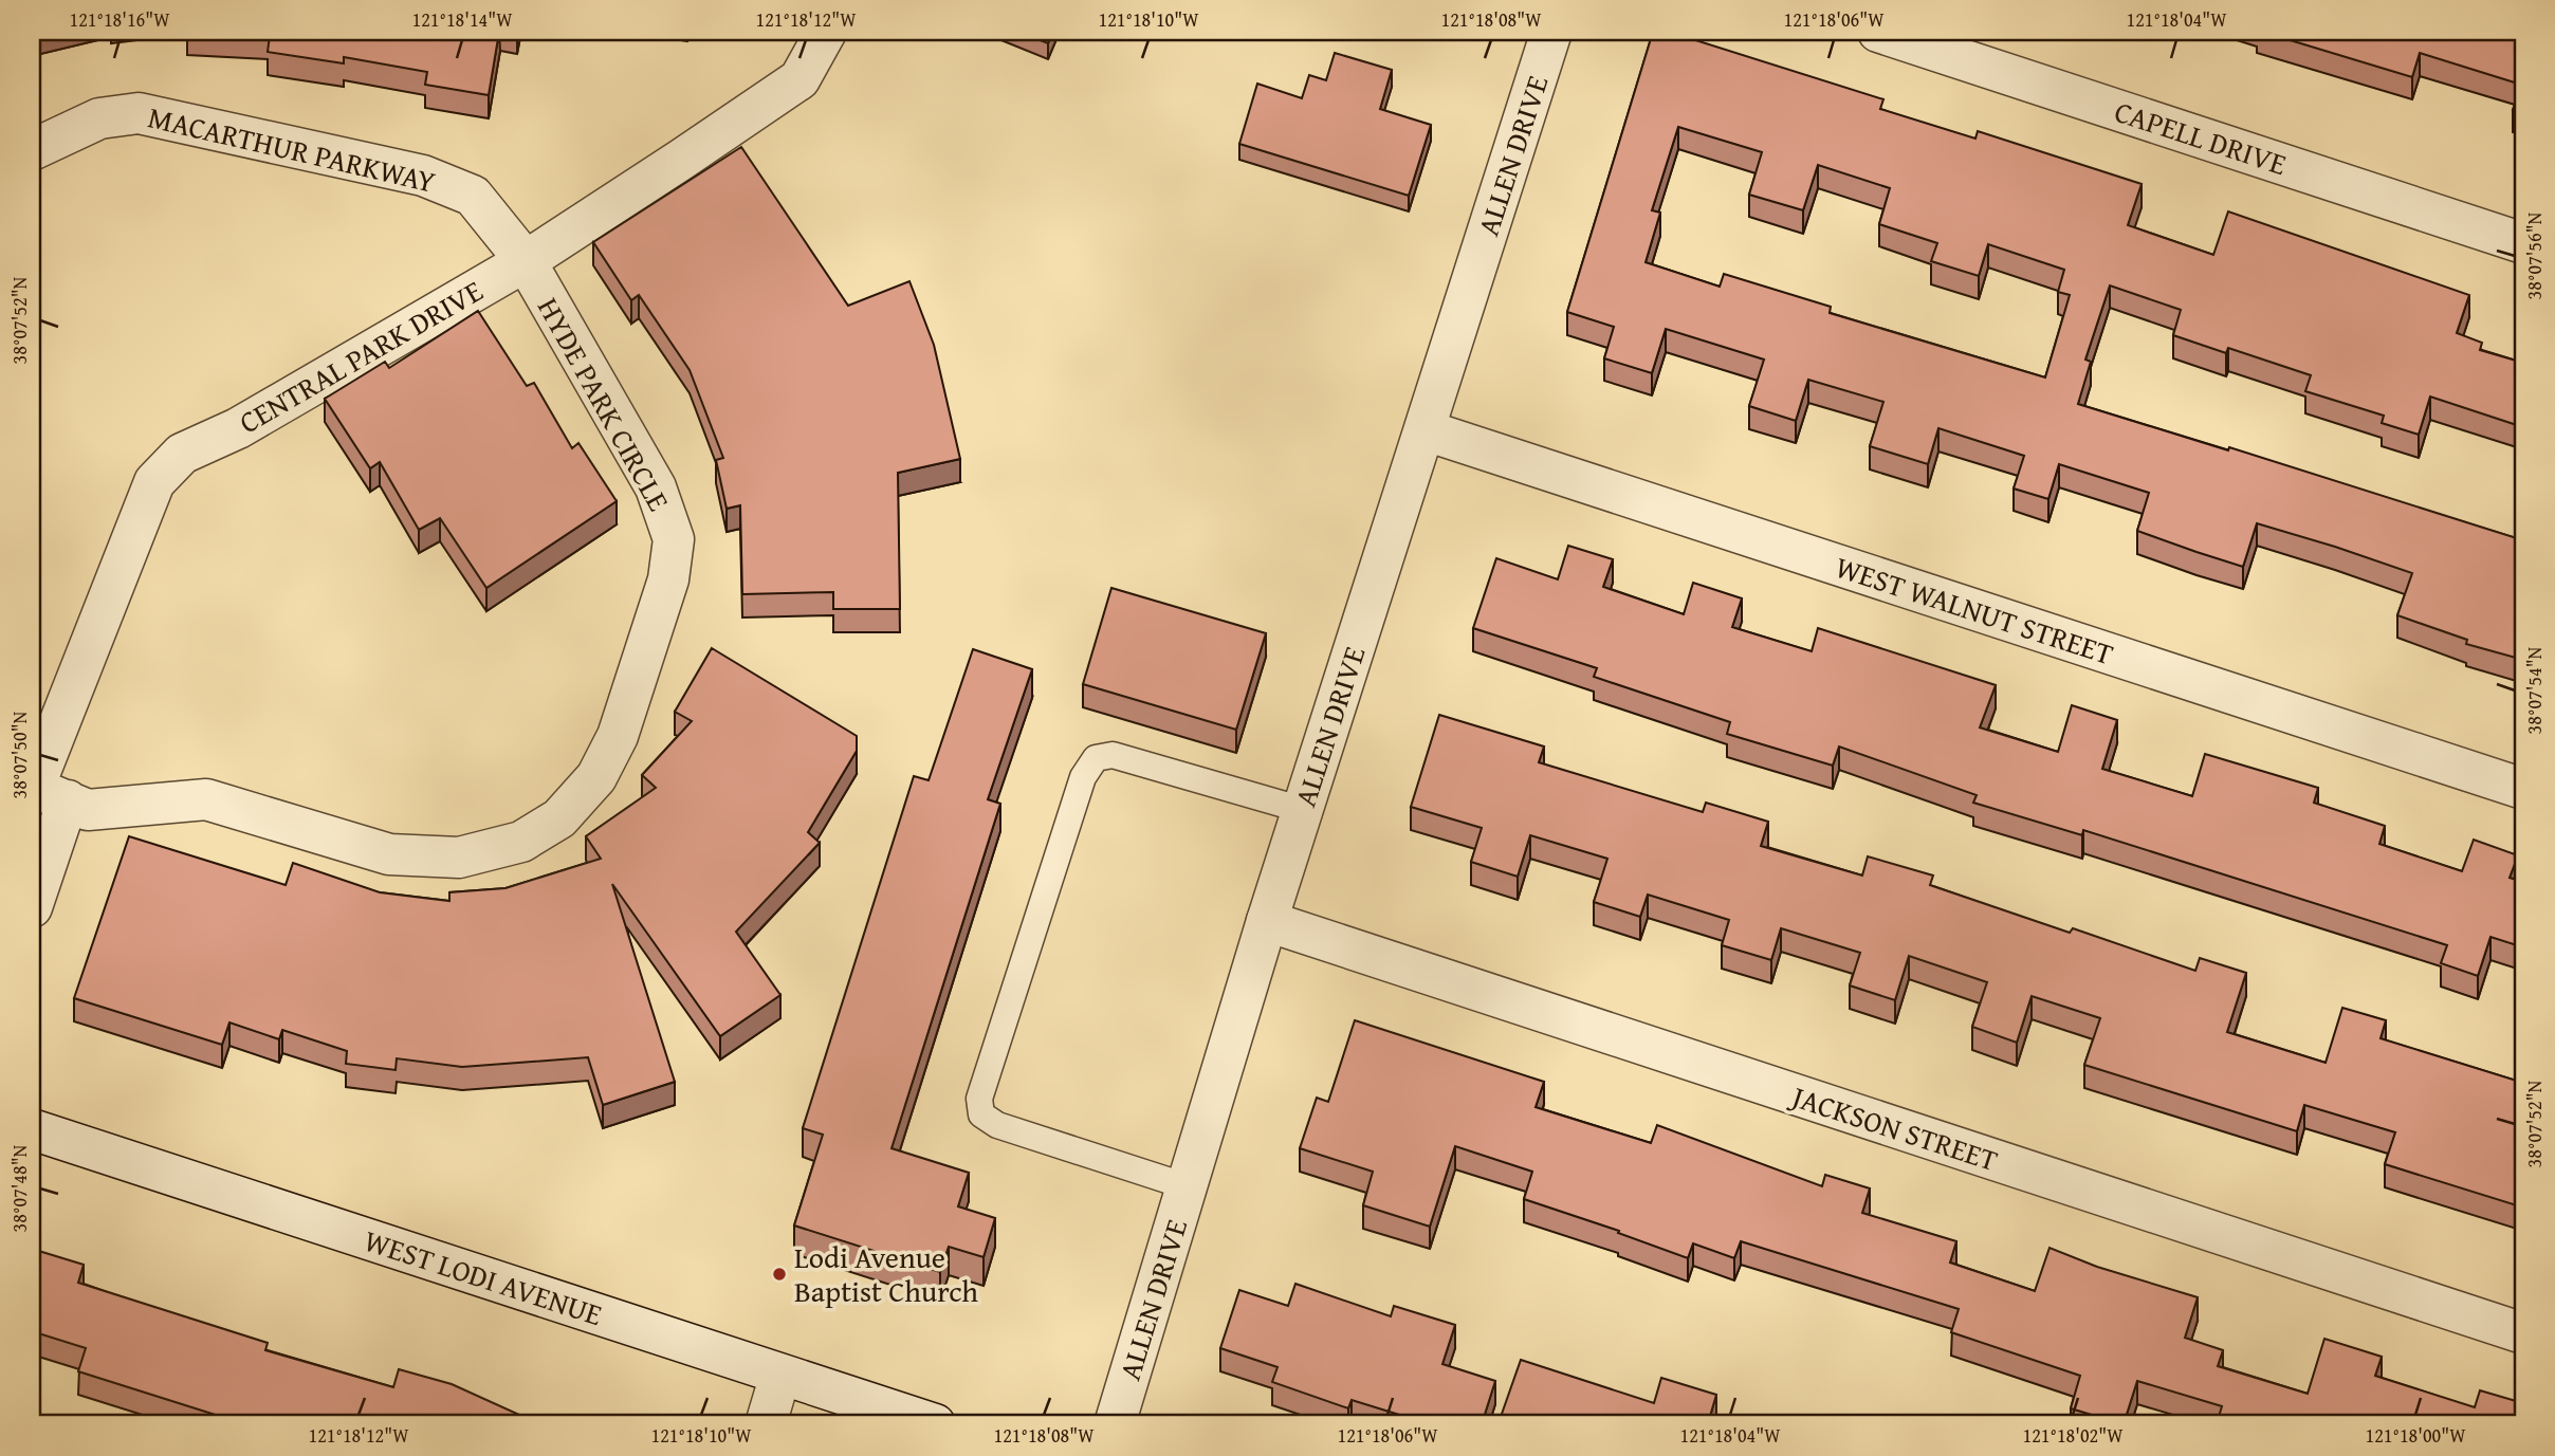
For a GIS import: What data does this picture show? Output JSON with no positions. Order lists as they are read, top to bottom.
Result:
{
  "streets": {
    "street": [
      "CAPELL DRIVE",
      "MACARTHUR PARKWAY",
      "ALLEN DRIVE",
      "CENTRAL PARK DRIVE",
      "HYDE PARK CIRCLE",
      "WEST WALNUT STREET",
      "JACKSON STREET",
      "WEST LODI AVENUE"
    ]
  },
  "crossings": [
    ["MACARTHUR PARKWAY", "CENTRAL PARK DRIVE"],
    ["MACARTHUR PARKWAY", "HYDE PARK CIRCLE"],
    ["ALLEN DRIVE", "WEST WALNUT STREET"],
    ["ALLEN DRIVE", "JACKSON STREET"],
    ["CENTRAL PARK DRIVE", "HYDE PARK CIRCLE"]
  ],
  "places": ["Lodi Avenue Baptist Church"],
  "coordinates": [
    "121°18'16\"W",
    "121°18'14\"W",
    "121°18'12\"W",
    "121°18'10\"W",
    "121°18'08\"W",
    "121°18'06\"W",
    "121°18'04\"W",
    "38°07'56\"N",
    "38°07'52\"N",
    "38°07'54\"N",
    "38°07'50\"N",
    "38°07'48\"N",
    "121°18'02\"W",
    "121°18'00\"W"
  ]
}
